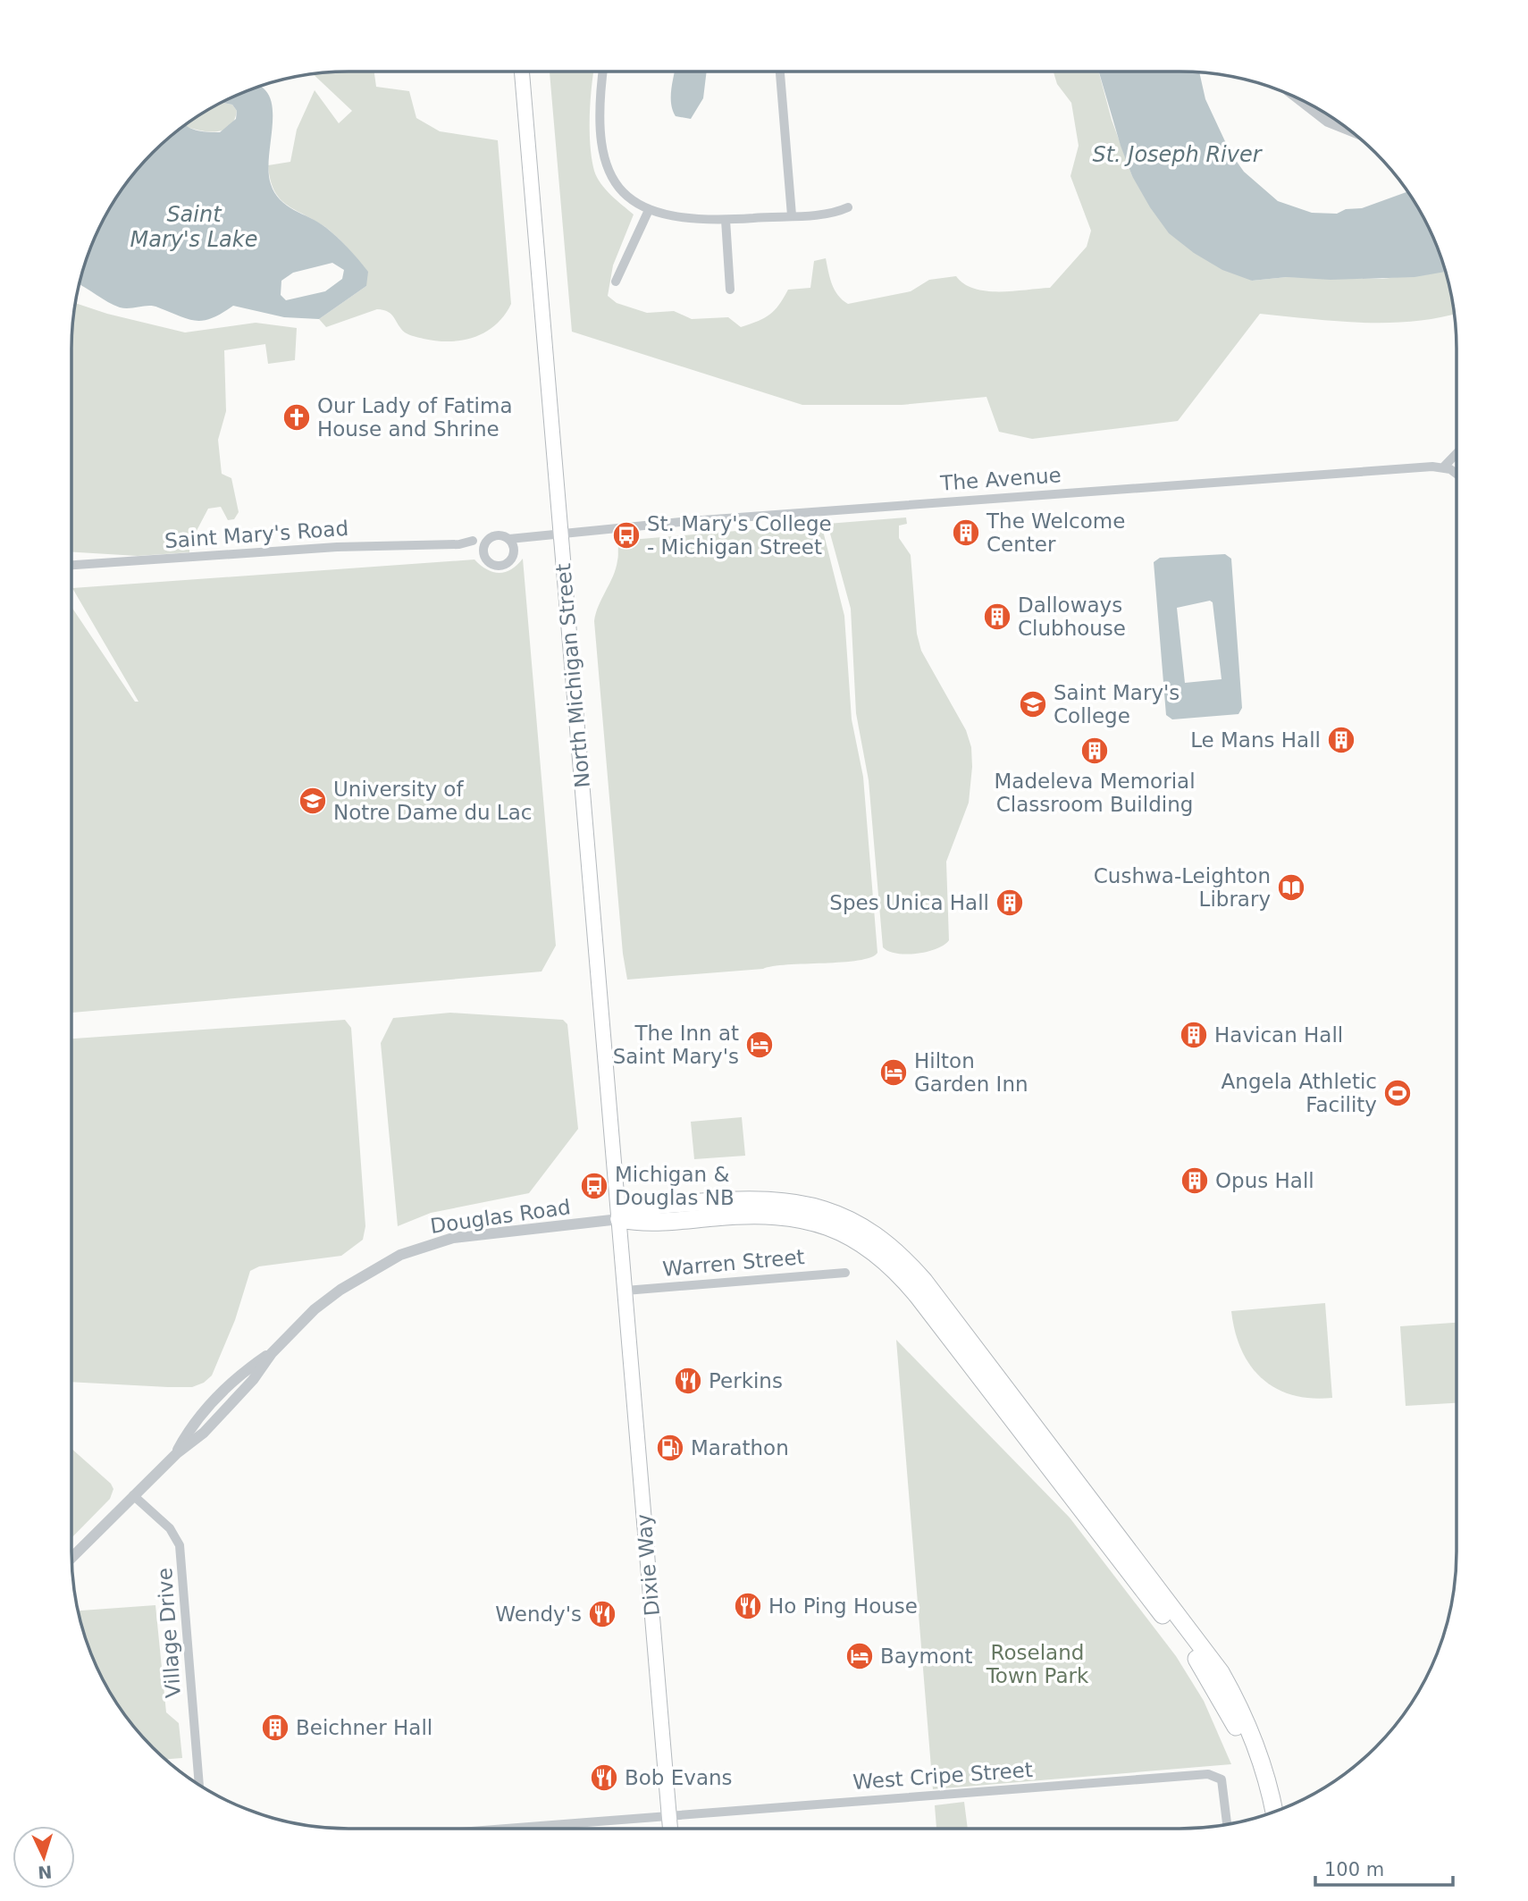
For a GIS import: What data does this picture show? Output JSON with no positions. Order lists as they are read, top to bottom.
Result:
{
  "streets": {
    "main road": ["North Michigan Street", "Dixie Way"],
    "street": [
      "The Avenue",
      "Saint Mary's Road",
      "Douglas Road",
      "Warren Street",
      "Village Drive",
      "West Cripe Street"
    ]
  },
  "crossings": [
    ["The Avenue", "Saint Mary's Road"],
    ["The Avenue", "North Michigan Street"],
    ["Saint Mary's Road", "North Michigan Street"],
    ["North Michigan Street", "Douglas Road"],
    ["North Michigan Street", "Warren Street"],
    ["North Michigan Street", "Dixie Way"],
    ["Douglas Road", "Village Drive"],
    ["Warren Street", "Dixie Way"],
    ["Dixie Way", "West Cripe Street"]
  ],
  "water": ["St. Joseph River", "Saint Mary's Lake"],
  "parks": ["Roseland Town Park"],
  "places": {
    "church": ["Our Lady of Fatima House and Shrine"],
    "building": [
      "The Welcome Center",
      "Dalloways Clubhouse",
      "Le Mans Hall",
      "Madeleva Memorial Classroom Building",
      "Spes Unica Hall",
      "Havican Hall",
      "Opus Hall",
      "Beichner Hall"
    ],
    "bus stop": ["St. Mary's College - Michigan Street", "Michigan & Douglas NB"],
    "school or university": ["Saint Mary's College", "University of Notre Dame du Lac"],
    "library": ["Cushwa-Leighton Library"],
    "hotel": ["The Inn at Saint Mary's", "Hilton Garden Inn", "Baymont"],
    "sports": ["Angela Athletic Facility"],
    "restaurant": [
      "Perkins",
      "Ho Ping House",
      "Wendy's",
      "Bob Evans"
    ],
    "fuel station": ["Marathon"]
  },
  "scale_bar": "100 m",
  "north": "bottom"
}
